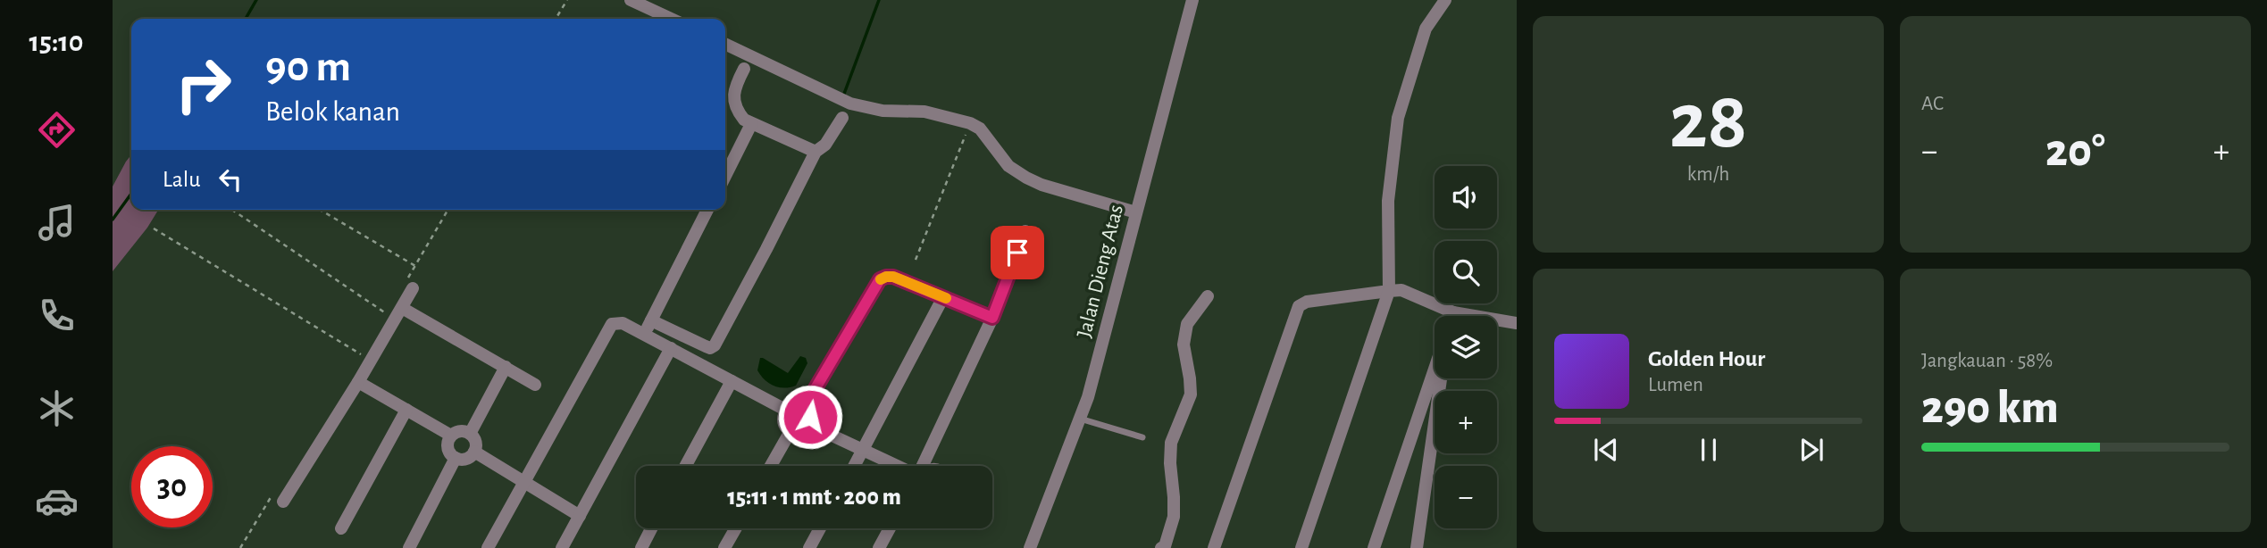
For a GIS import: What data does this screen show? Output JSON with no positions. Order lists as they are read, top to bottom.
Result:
{
  "streets": {
    "street": ["Jalan Dieng Atas"]
  },
  "page": {
    "tabs": "15:10",
    "tile": [
      ["28", "km/h"],
      "AC",
      ["Jangkauan · 58%", "290 km"]
    ],
    "turn": ["90 m", "Belok kanan"],
    "heat": ["−", "20°", "+"],
    "then": "Lalu",
    "map_buttons": ["+", "−"],
    "song": ["Golden Hour", "Lumen"],
    "limit": "30",
    "trip": "15:11 · 1 mnt · 200 m"
  }
}
